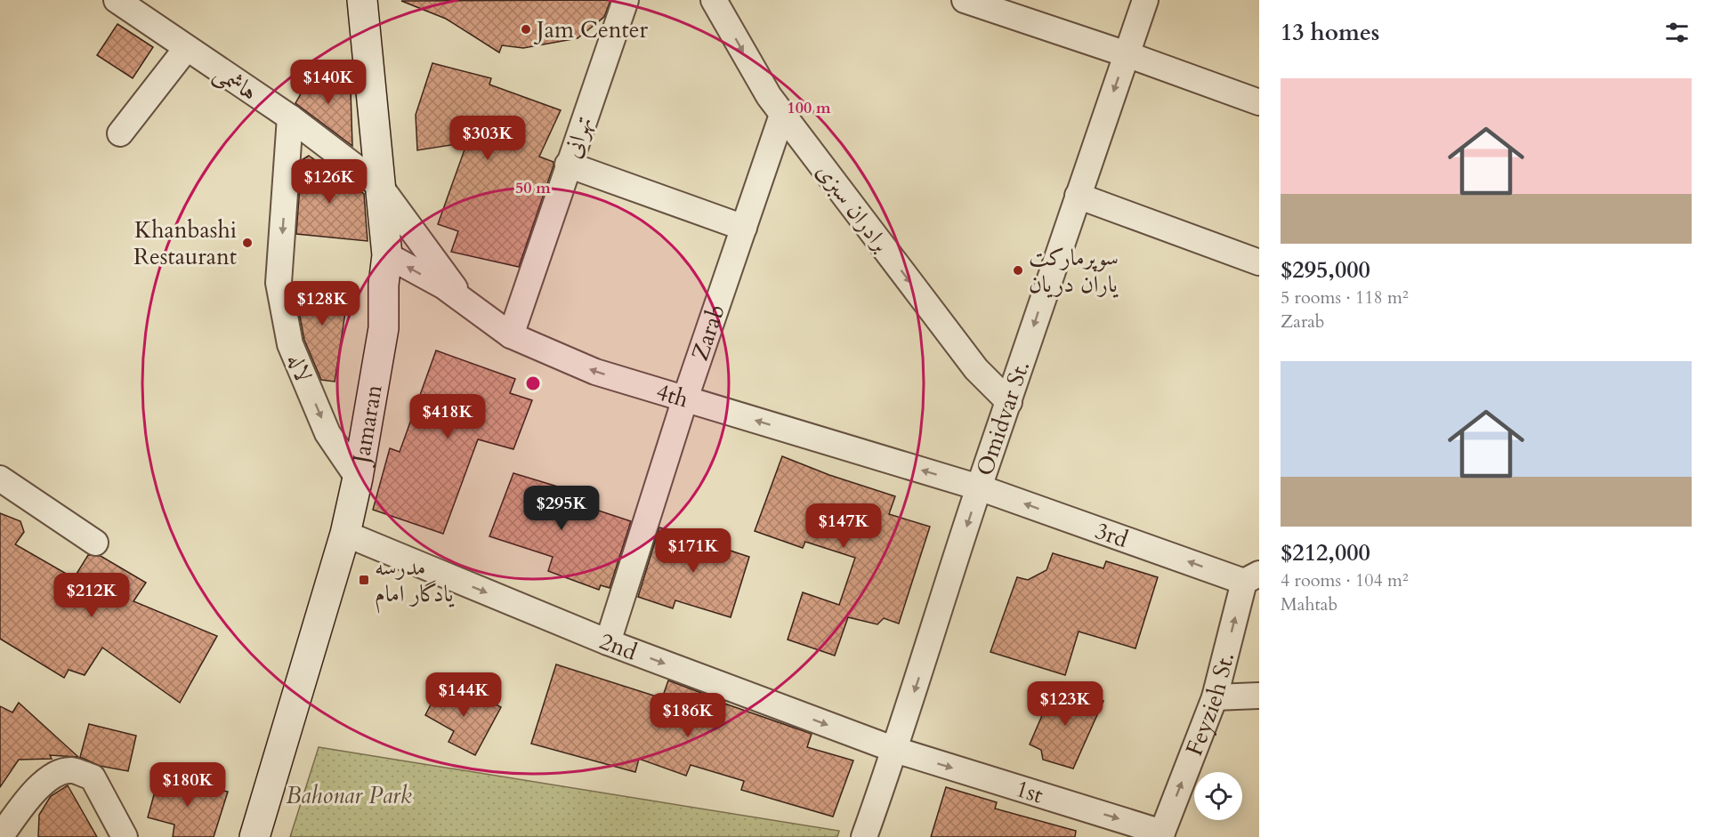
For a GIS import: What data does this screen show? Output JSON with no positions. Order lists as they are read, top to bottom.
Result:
{
  "streets": {
    "main road": ["Jamaran"],
    "street": [
      "هاشمی",
      "تهرانی",
      "برادران سبزی",
      "Zarab",
      "لاله",
      "4th",
      "Omidvar St.",
      "3rd",
      "2nd",
      "Feyzieh St.",
      "1st"
    ]
  },
  "crossings": [
    ["هاشمی", "لاله"],
    ["هاشمی", "4th"],
    ["هاشمی", "Jamaran"],
    ["تهرانی", "4th"],
    ["برادران سبزی", "Zarab"],
    ["برادران سبزی", "Omidvar St."],
    ["Zarab", "4th"],
    ["Zarab", "2nd"],
    ["لاله", "Jamaran"],
    ["4th", "Omidvar St."],
    ["4th", "Jamaran"],
    ["4th", "3rd"],
    ["Omidvar St.", "3rd"],
    ["Omidvar St.", "2nd"],
    ["Omidvar St.", "1st"],
    ["Jamaran", "2nd"],
    ["3rd", "Feyzieh St."],
    ["2nd", "1st"],
    ["Feyzieh St.", "1st"]
  ],
  "one_way": [
    "برادران سبزی",
    "لاله",
    "4th",
    "Omidvar St.",
    "3rd",
    "2nd",
    "Feyzieh St.",
    "1st"
  ],
  "parks": ["Bahonar Park"],
  "places": {
    "other": ["Jam Center", "Khanbashi Restaurant", "سوپرمارکت یاران دریان"],
    "transit": ["مدرسه یادگار امام"]
  },
  "page": {
    "heading": "13 homes",
    "price": [
      "$140K",
      "$303K",
      "$126K",
      "$128K",
      "$418K",
      "$295K",
      "$147K",
      "$171K",
      "$212K",
      "$144K",
      "$123K",
      "$186K",
      "$180K"
    ],
    "list": [
      {
        "name": "$295,000",
        "note": "5 rooms · 118 m² · Zarab"
      },
      {
        "name": "$212,000",
        "note": "4 rooms · 104 m² · Mahtab"
      }
    ]
  },
  "rings": ["100 m", "50 m"]
}
